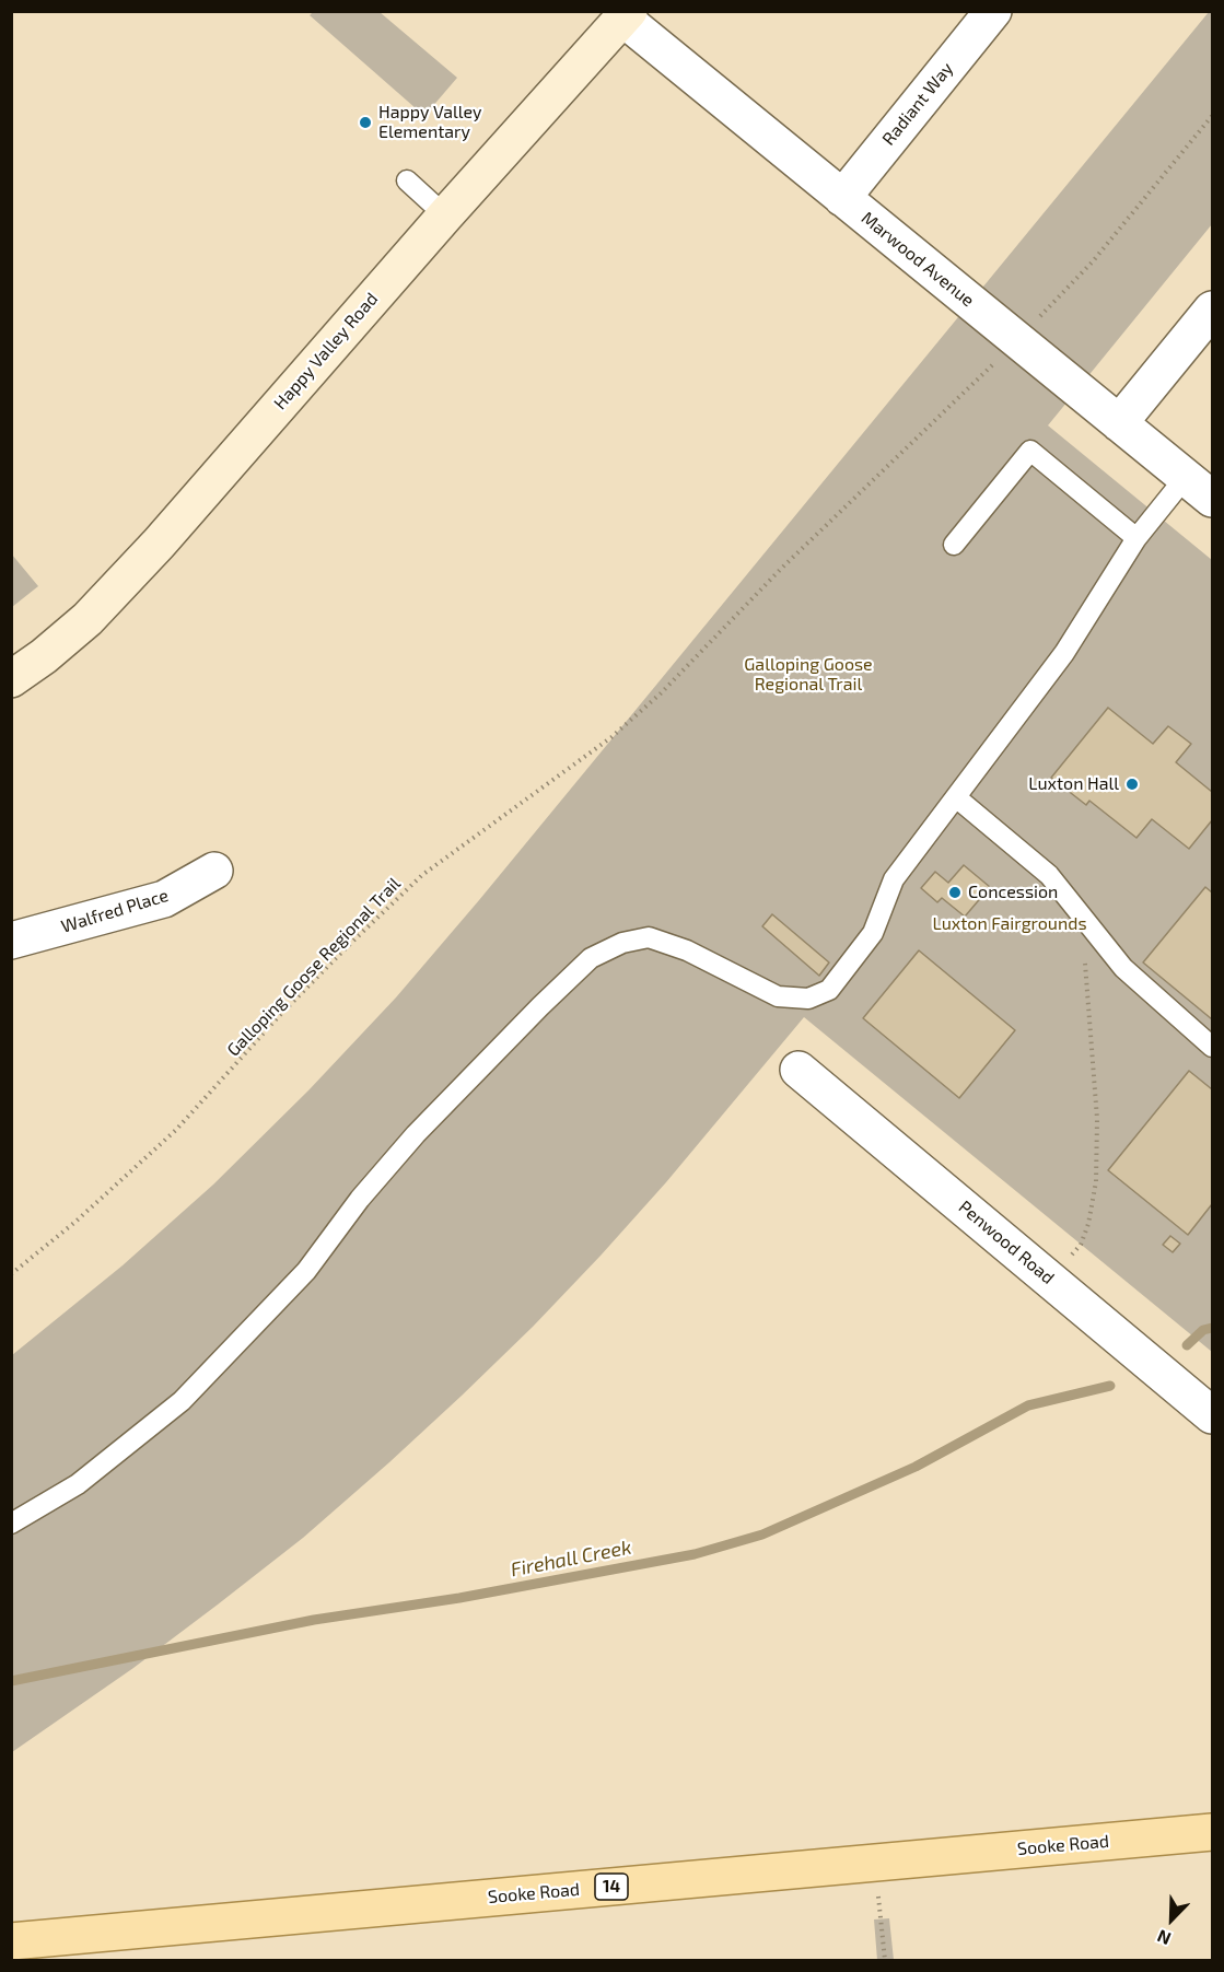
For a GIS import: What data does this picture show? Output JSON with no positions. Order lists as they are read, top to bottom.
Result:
{
  "streets": {
    "main road": ["Happy Valley Road", "Sooke Road", "14"],
    "street": [
      "Radiant Way",
      "Marwood Avenue",
      "Walfred Place",
      "Penwood Road"
    ],
    "path": ["Galloping Goose Regional Trail"]
  },
  "crossings": [
    ["Radiant Way", "Marwood Avenue"],
    ["Marwood Avenue", "Happy Valley Road"],
    ["Marwood Avenue", "Galloping Goose Regional Trail"]
  ],
  "water": ["Firehall Creek"],
  "parks": ["Galloping Goose Regional Trail", "Luxton Fairgrounds"],
  "places": ["Happy Valley Elementary", "Luxton Hall", "Concession"],
  "north": "bottom left"
}
